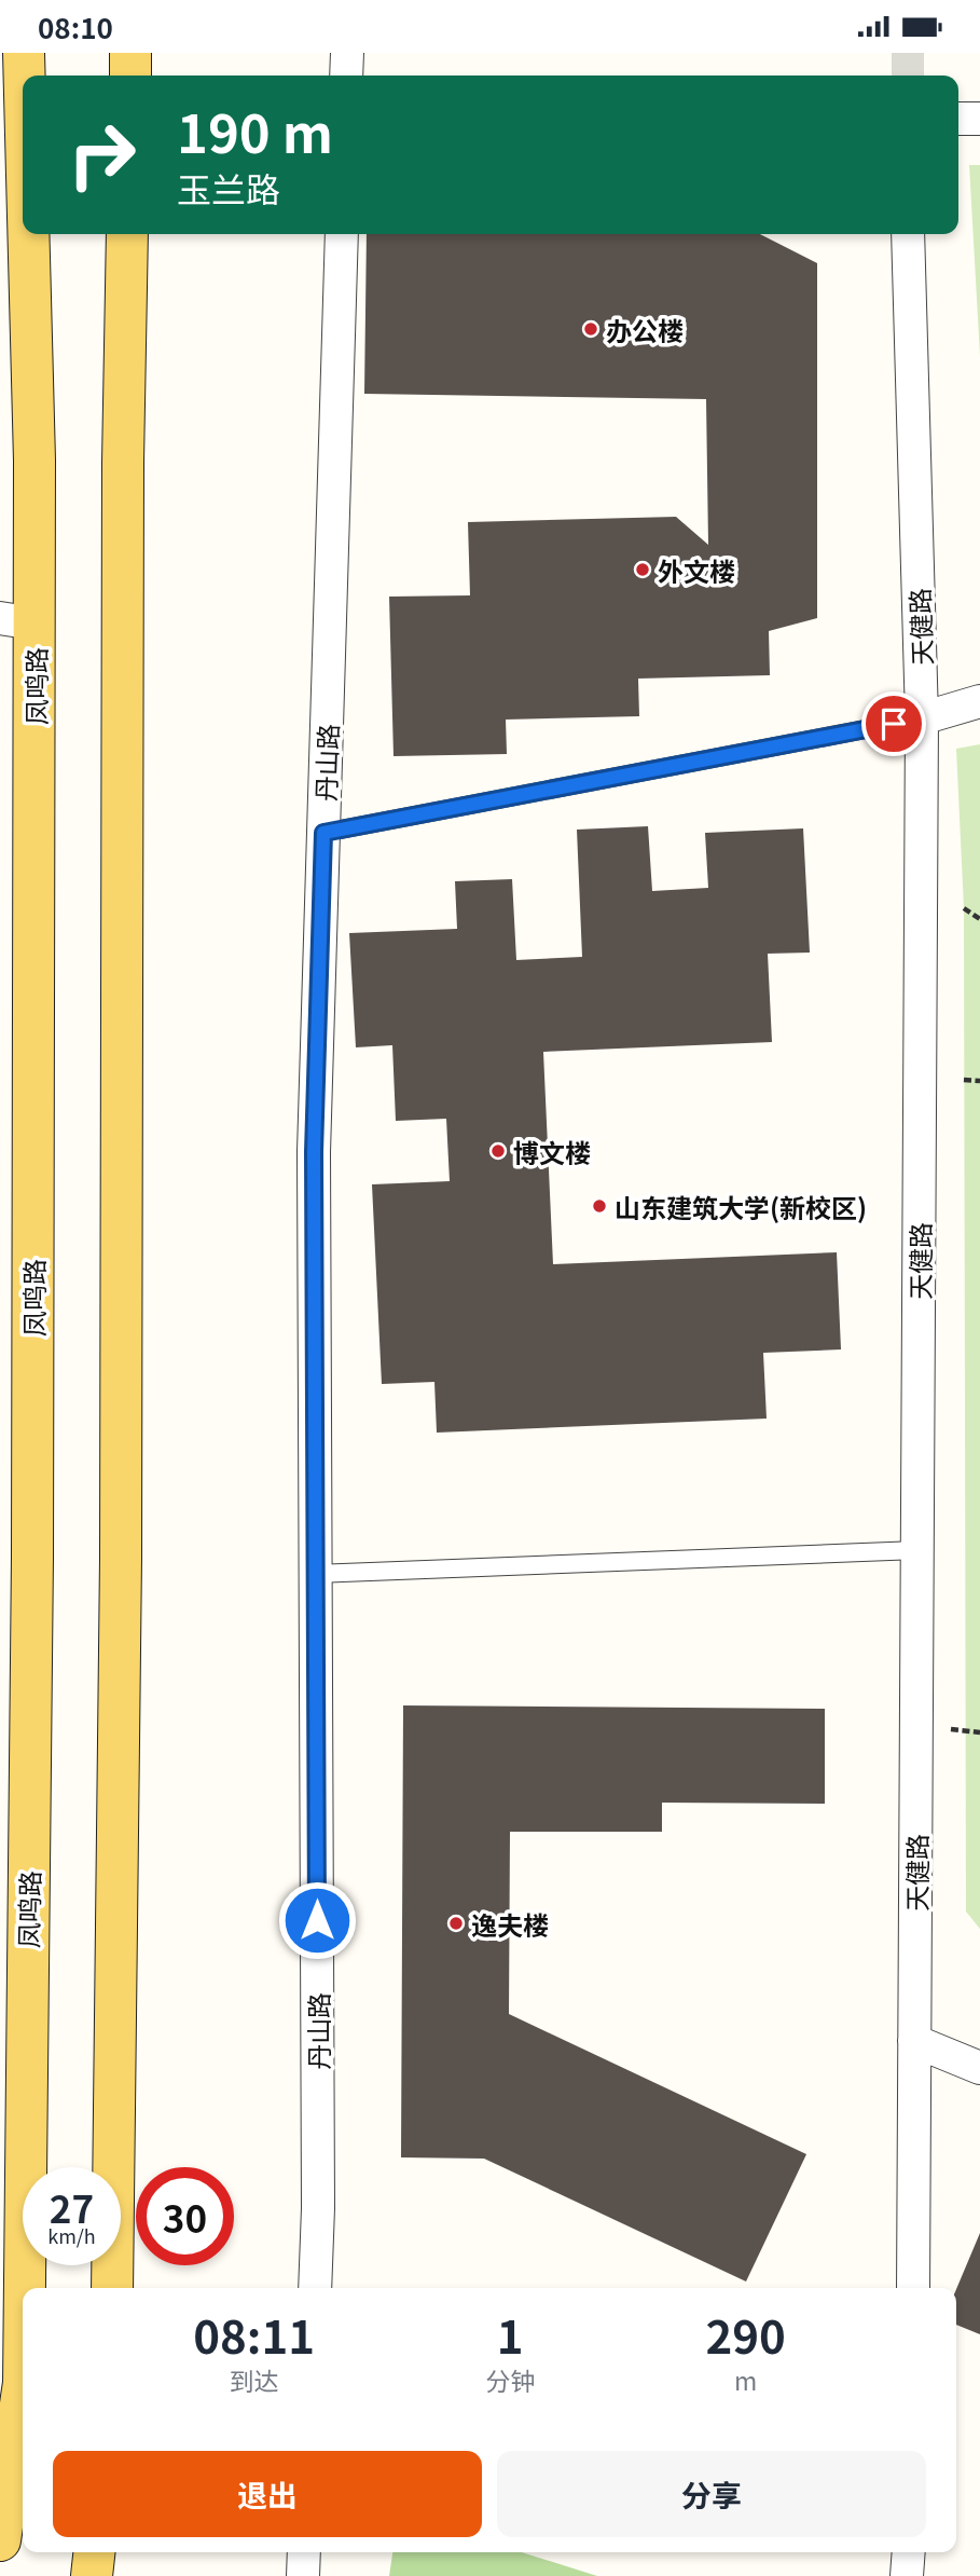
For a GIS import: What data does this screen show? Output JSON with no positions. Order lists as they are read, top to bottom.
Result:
{
  "streets": {
    "main road": ["凤鸣路"],
    "street": ["天健路", "丹山路"]
  },
  "places": [
    "办公楼",
    "外文楼",
    "博文楼",
    "山东建筑大学(新校区)",
    "逸夫楼"
  ],
  "page": {
    "status": "08:10",
    "turn": ["190 m", "玉兰路"],
    "speed": "27 km/h",
    "limit": "30",
    "eta": [
      "08:11",
      "到达",
      "1",
      "分钟",
      "290",
      "m"
    ],
    "buttons": ["退出", "分享"]
  }
}
